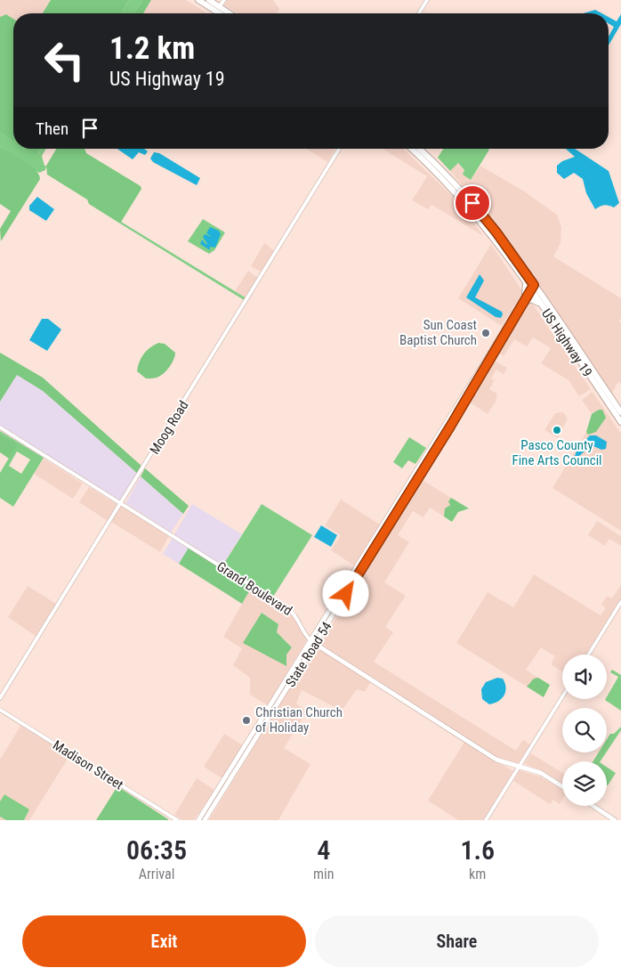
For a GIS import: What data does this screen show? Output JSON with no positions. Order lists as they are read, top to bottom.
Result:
{
  "streets": {
    "highway": ["US Highway 19"],
    "main road": ["Grand Boulevard", "State Road 54"],
    "street": ["Moog Road", "Madison Street"]
  },
  "crossings": [
    ["US Highway 19", "State Road 54"],
    ["Moog Road", "Grand Boulevard"],
    ["Grand Boulevard", "State Road 54"]
  ],
  "places": ["Sun Coast Baptist Church", "Pasco County Fine Arts Council", "Christian Church of Holiday"],
  "page": {
    "turn": ["1.2 km", "US Highway 19"],
    "then": "Then",
    "eta": [
      "06:35",
      "Arrival",
      "4",
      "min",
      "1.6",
      "km"
    ],
    "buttons": ["Exit", "Share"]
  }
}
